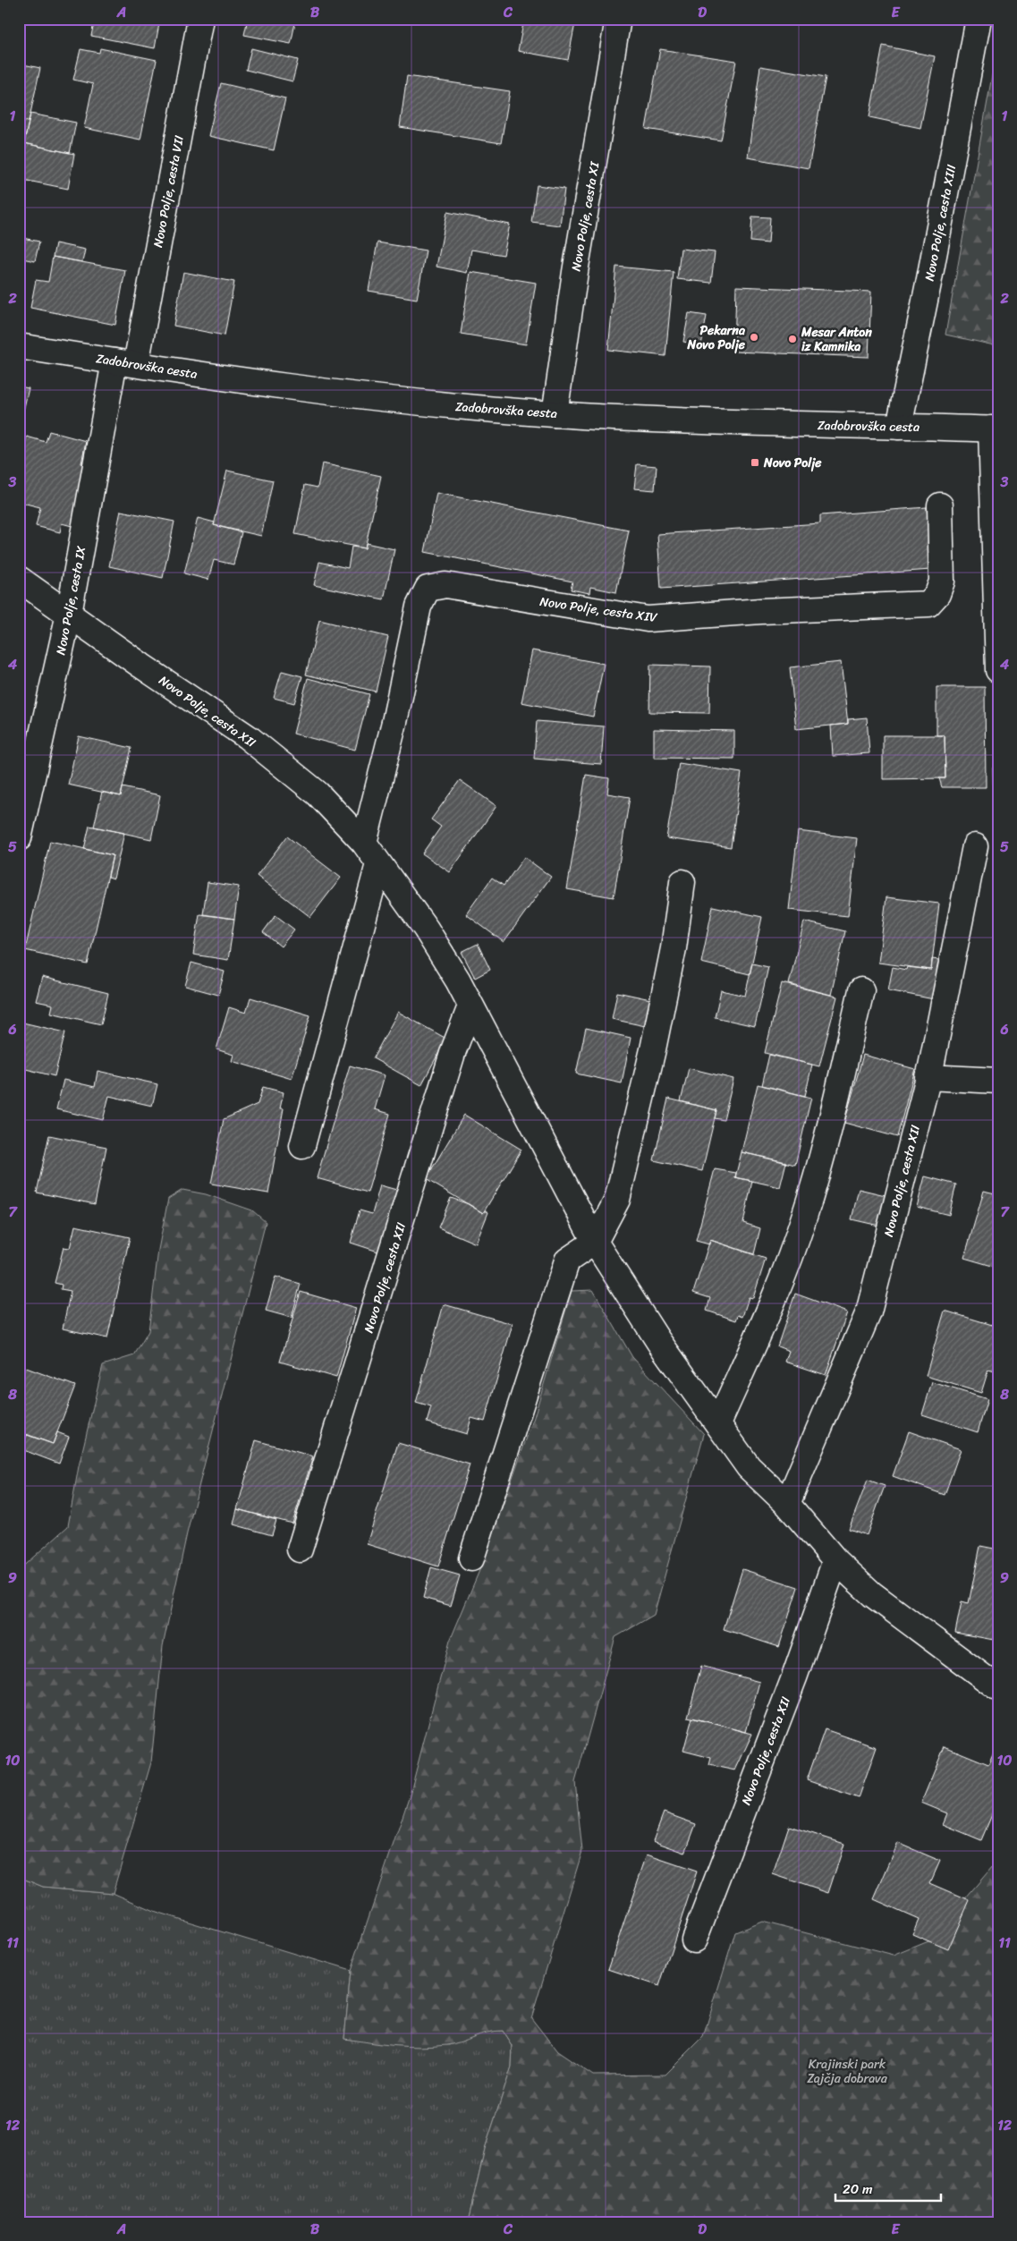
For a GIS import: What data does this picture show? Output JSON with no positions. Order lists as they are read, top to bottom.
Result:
{
  "streets": {
    "street": [
      "Novo Polje, cesta VII",
      "Novo Polje, cesta XI",
      "Novo Polje, cesta XIII",
      "Zadobrovška cesta",
      "Novo Polje, cesta IX",
      "Novo Polje, cesta XIV",
      "Novo Polje, cesta XII"
    ]
  },
  "crossings": [
    ["Novo Polje, cesta VII", "Zadobrovška cesta"],
    ["Novo Polje, cesta VII", "Novo Polje, cesta IX"],
    ["Novo Polje, cesta XI", "Zadobrovška cesta"],
    ["Novo Polje, cesta XIII", "Zadobrovška cesta"],
    ["Zadobrovška cesta", "Novo Polje, cesta IX"],
    ["Novo Polje, cesta IX", "Novo Polje, cesta XII"],
    ["Novo Polje, cesta XIV", "Novo Polje, cesta XII"]
  ],
  "parks": ["Krajinski park Zajčja dobrava"],
  "places": {
    "other": ["Pekarna Novo Polje", "Mesar Anton iz Kamnika"],
    "transit": ["Novo Polje"]
  },
  "scale_bar": "20 m",
  "grid": {
    "columns": [
      "A",
      "B",
      "C",
      "D",
      "E"
    ],
    "rows": [
      "1",
      "2",
      "3",
      "4",
      "5",
      "6",
      "7",
      "8",
      "9",
      "10",
      "11",
      "12"
    ]
  }
}
